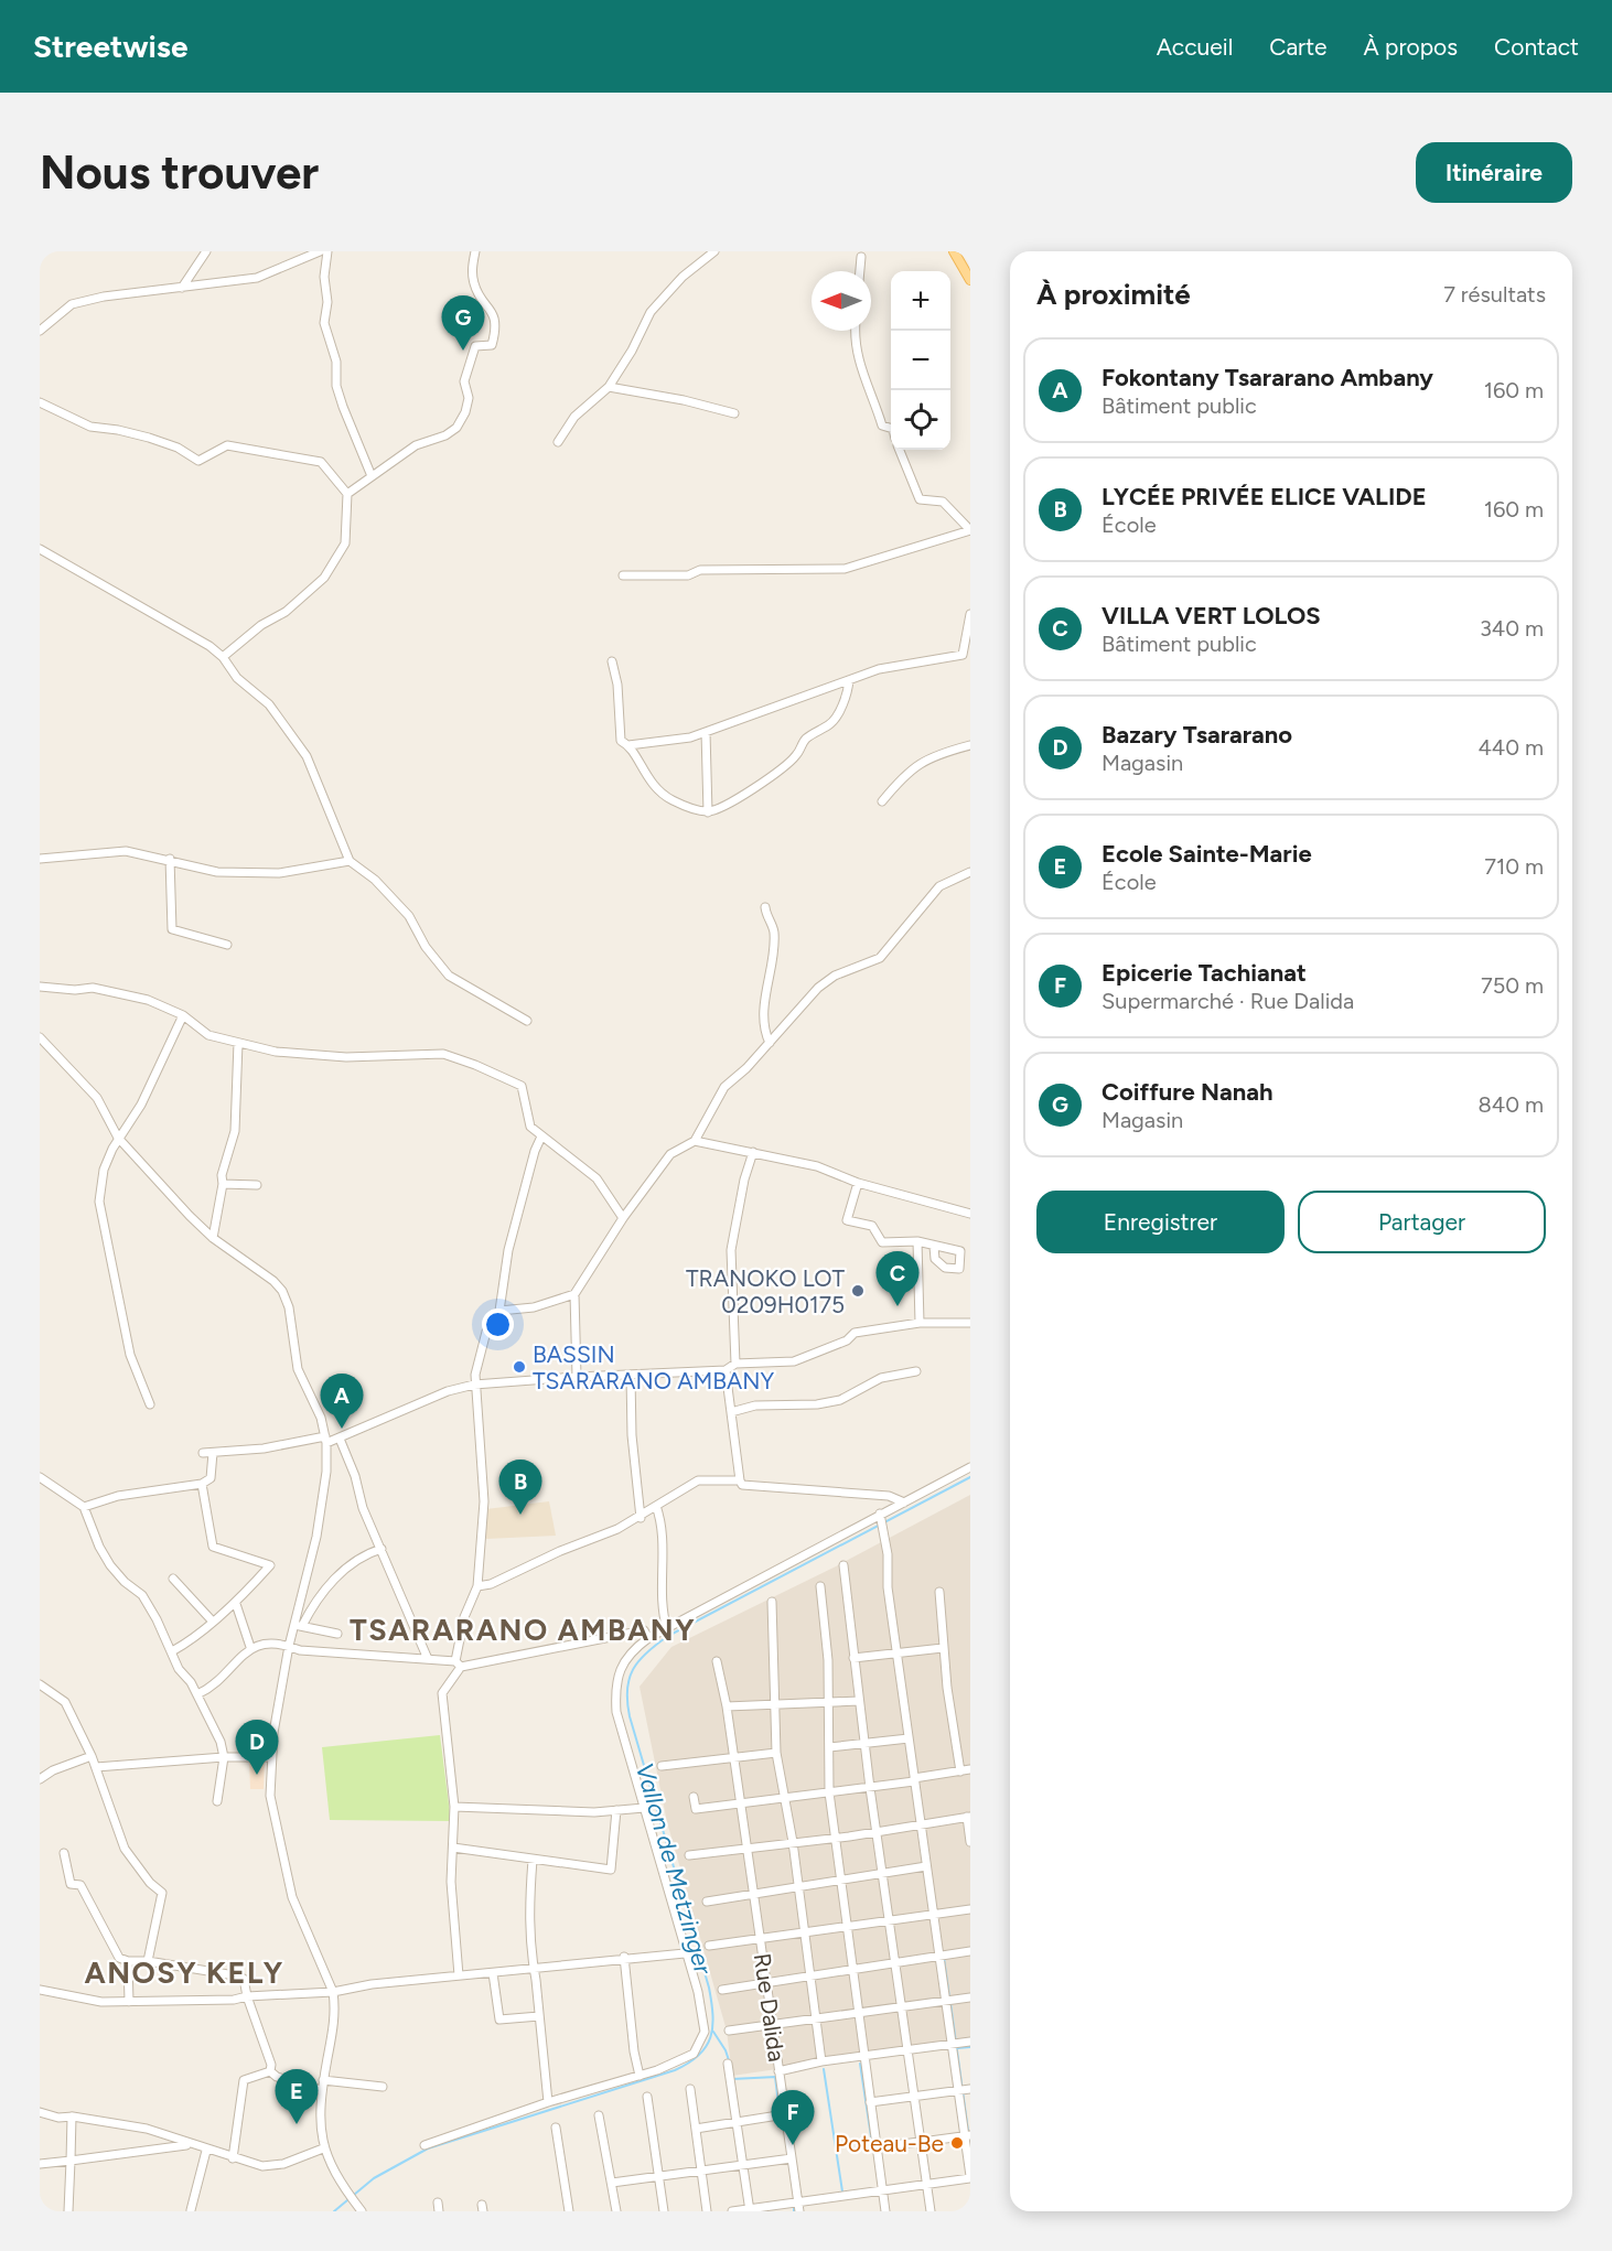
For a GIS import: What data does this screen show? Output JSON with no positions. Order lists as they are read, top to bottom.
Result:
{
  "streets": {
    "street": ["Rue Dalida"]
  },
  "districts": ["TSARARANO AMBANY", "ANOSY KELY"],
  "water": ["Vallon de Metzinger"],
  "places": ["TRANOKO LOT 0209H0175", "BASSIN TSARARANO AMBANY", "Poteau-Be"],
  "north": "left",
  "page": {
    "header": "Streetwise",
    "nav": [
      "Accueil",
      "Carte",
      "À propos",
      "Contact"
    ],
    "buttons": [
      "Itinéraire",
      ["Enregistrer", "Partager"]
    ],
    "title": "Nous trouver",
    "heading": ["À proximité", "7 résultats"],
    "map_buttons": ["+", "−"],
    "pins": [
      "G",
      "C",
      "A",
      "B",
      "D",
      "E",
      "F"
    ],
    "list": [
      {
        "mark": "A",
        "name": "Fokontany Tsararano Ambany",
        "note": "Bâtiment public",
        "value": "160 m"
      },
      {
        "mark": "B",
        "name": "LYCÉE PRIVÉE ELICE VALIDE",
        "note": "École",
        "value": "160 m"
      },
      {
        "mark": "C",
        "name": "VILLA VERT LOLOS",
        "note": "Bâtiment public",
        "value": "340 m"
      },
      {
        "mark": "D",
        "name": "Bazary Tsararano",
        "note": "Magasin",
        "value": "440 m"
      },
      {
        "mark": "E",
        "name": "Ecole Sainte-Marie",
        "note": "École",
        "value": "710 m"
      },
      {
        "mark": "F",
        "name": "Epicerie Tachianat",
        "note": "Supermarché · Rue Dalida",
        "value": "750 m"
      },
      {
        "mark": "G",
        "name": "Coiffure Nanah",
        "note": "Magasin",
        "value": "840 m"
      }
    ]
  }
}
